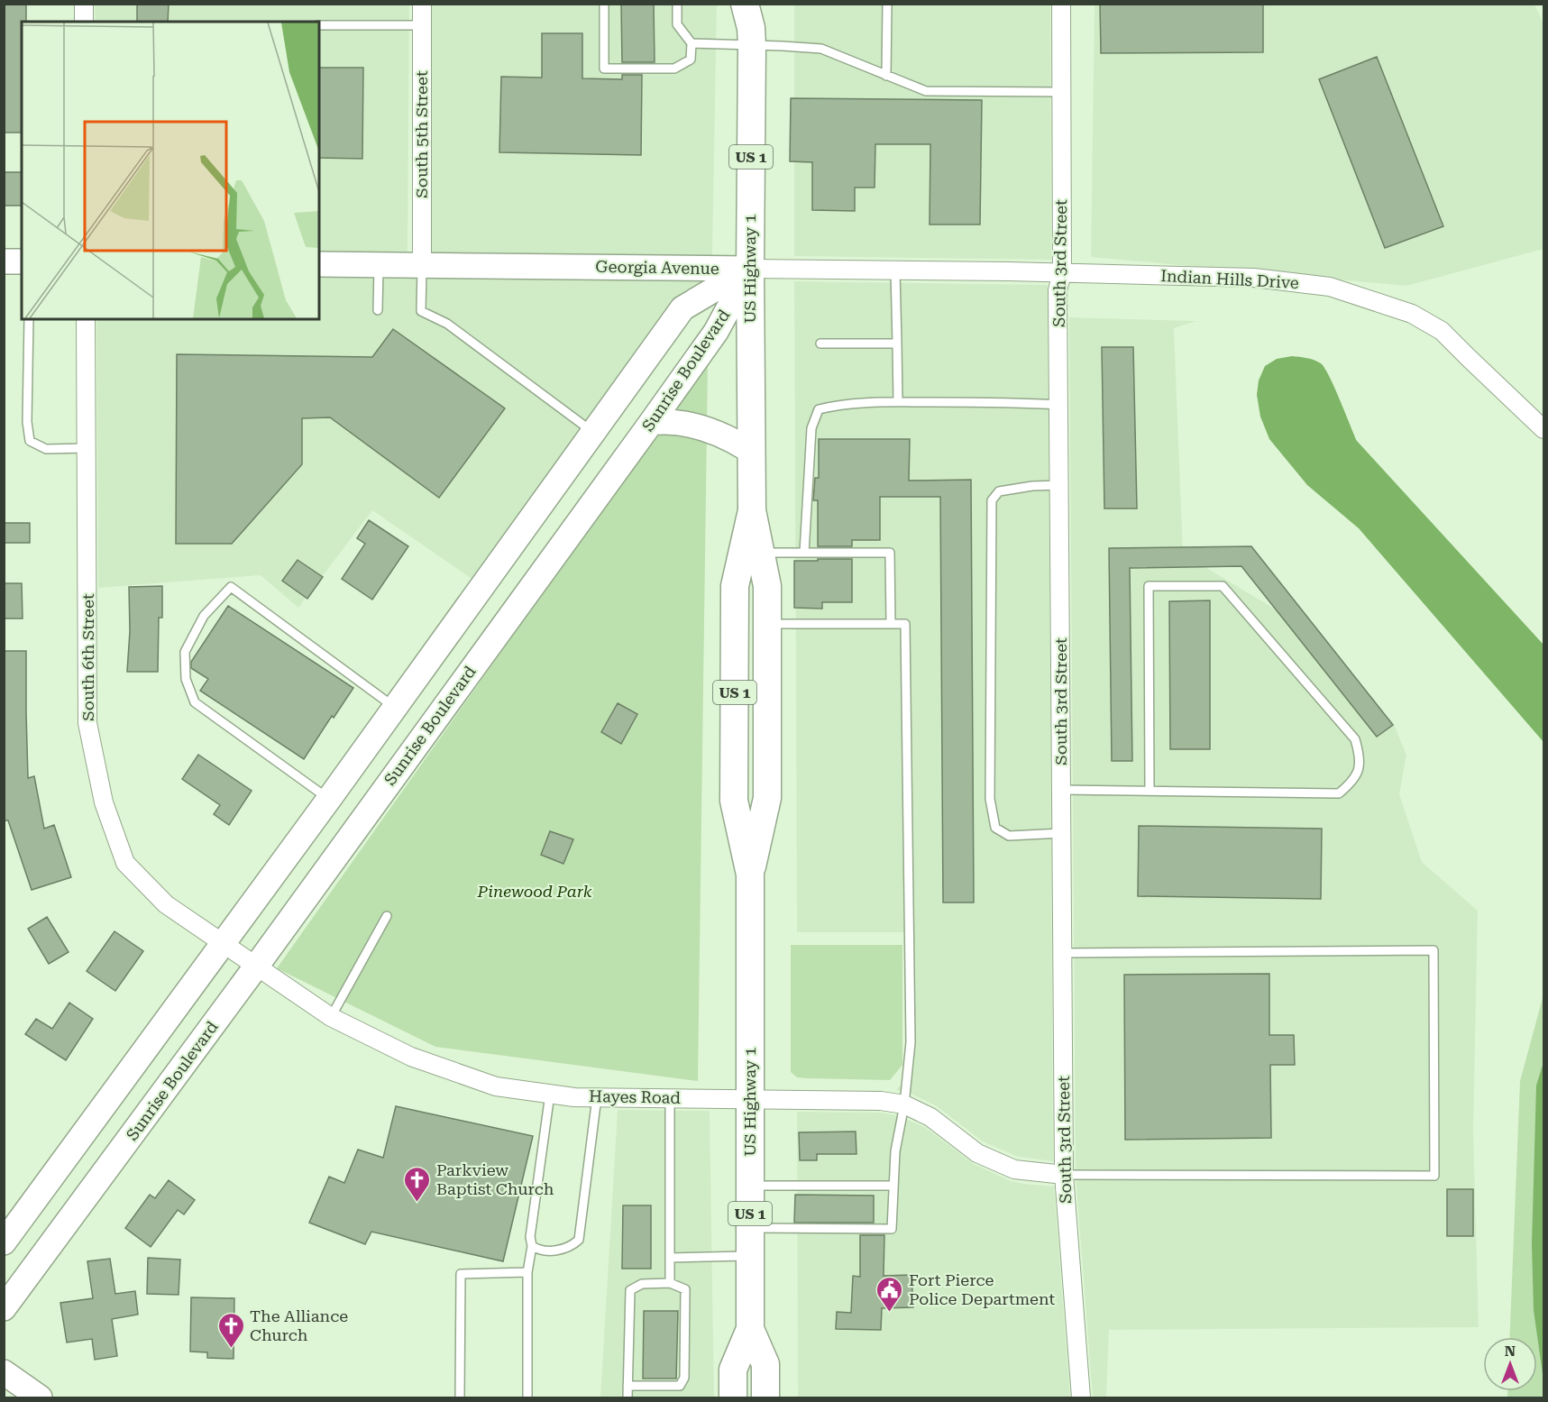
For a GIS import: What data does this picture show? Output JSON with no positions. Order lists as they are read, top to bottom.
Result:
{
  "streets": {
    "main road": [
      "US 1",
      "Georgia Avenue",
      "US Highway 1",
      "Sunrise Boulevard"
    ],
    "street": [
      "South 5th Street",
      "South 3rd Street",
      "Indian Hills Drive",
      "South 6th Street",
      "Hayes Road"
    ]
  },
  "crossings": [
    ["South 5th Street", "Georgia Avenue"],
    ["South 3rd Street", "Georgia Avenue"],
    ["South 3rd Street", "Indian Hills Drive"],
    ["South 3rd Street", "Hayes Road"],
    ["Georgia Avenue", "US Highway 1"],
    ["Georgia Avenue", "Indian Hills Drive"],
    ["Georgia Avenue", "Sunrise Boulevard"],
    ["US Highway 1", "Sunrise Boulevard"],
    ["US Highway 1", "Hayes Road"],
    ["Sunrise Boulevard", "South 6th Street"],
    ["Sunrise Boulevard", "Hayes Road"],
    ["South 6th Street", "Hayes Road"]
  ],
  "parks": ["Pinewood Park"],
  "places": {
    "church": ["Parkview Baptist Church", "The Alliance Church"],
    "public building": ["Fort Pierce Police Department"]
  },
  "north": "top"
}
